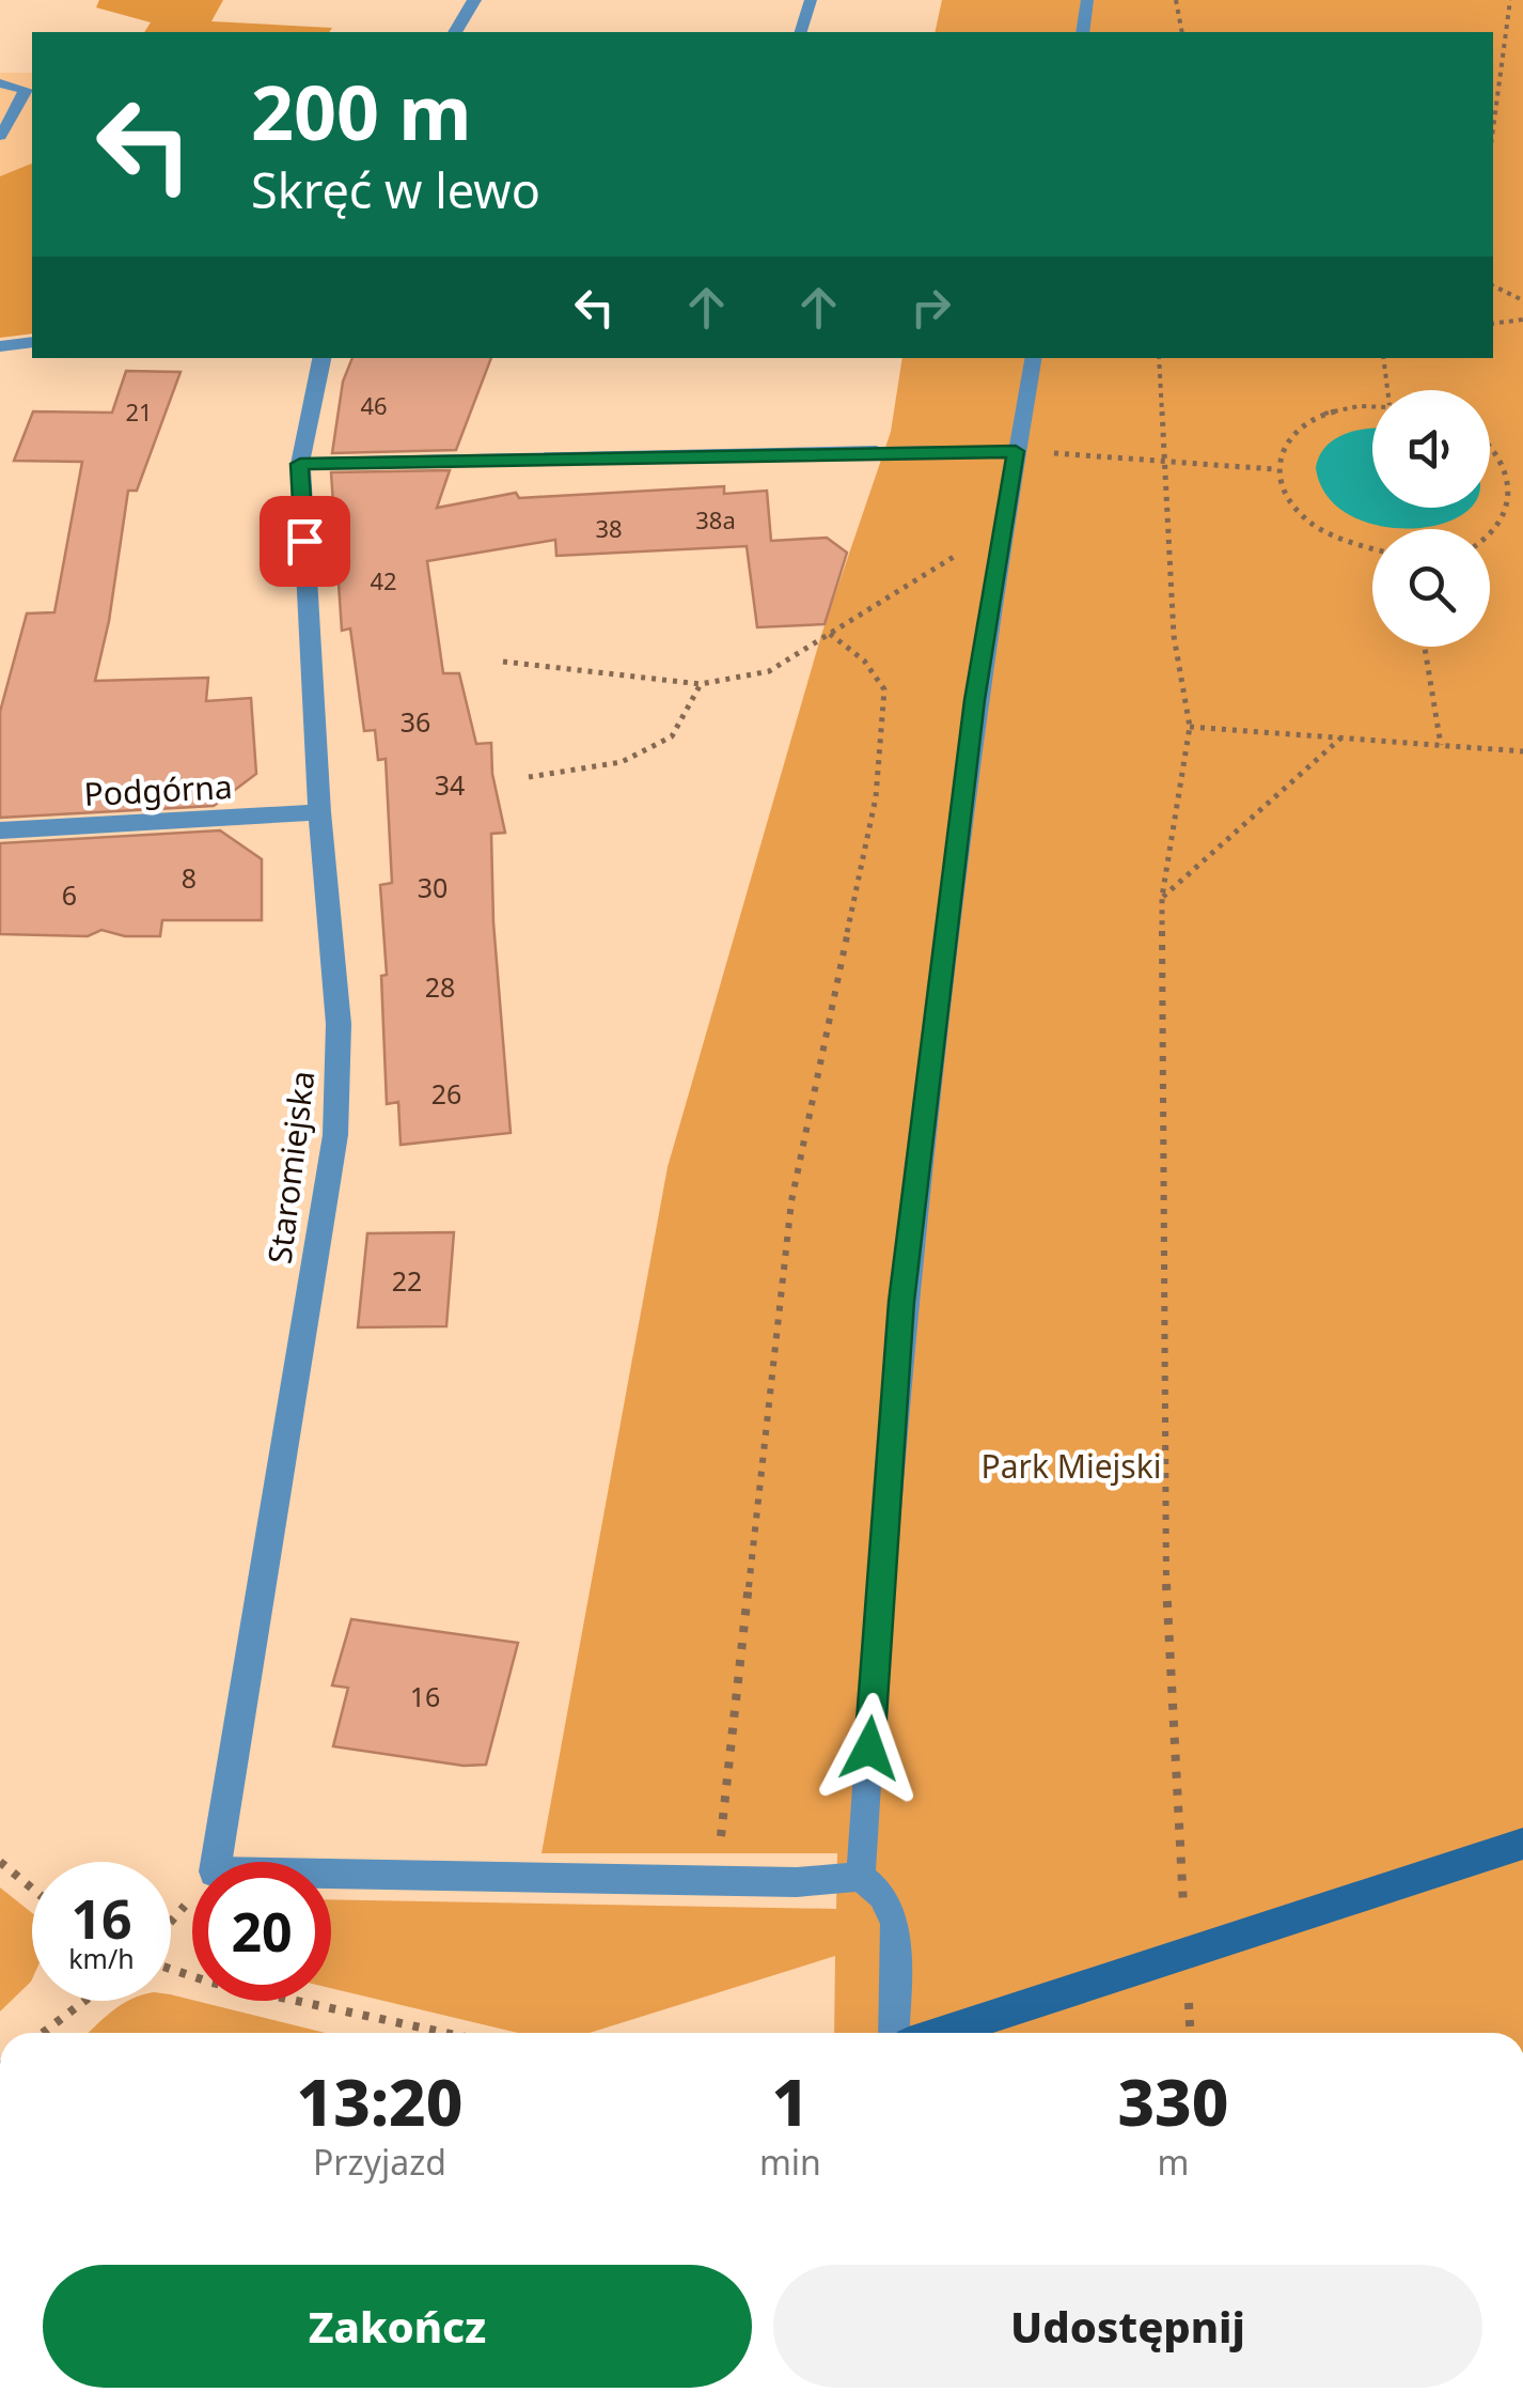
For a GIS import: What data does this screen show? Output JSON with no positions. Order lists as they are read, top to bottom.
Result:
{
  "streets": {
    "street": ["Podgórna", "Staromiejska"]
  },
  "crossings": [
    ["Podgórna", "Staromiejska"]
  ],
  "parks": ["Park Miejski"],
  "house_numbers": [
    "46",
    "21",
    "38a",
    "38",
    "42",
    "36",
    "34",
    "8",
    "30",
    "6",
    "28",
    "26",
    "22",
    "16"
  ],
  "page": {
    "turn": ["200 m", "Skręć w lewo"],
    "speed": "16 km/h",
    "limit": "20",
    "eta": [
      "13:20",
      "Przyjazd",
      "1",
      "min",
      "330",
      "m"
    ],
    "buttons": ["Zakończ", "Udostępnij"]
  }
}
